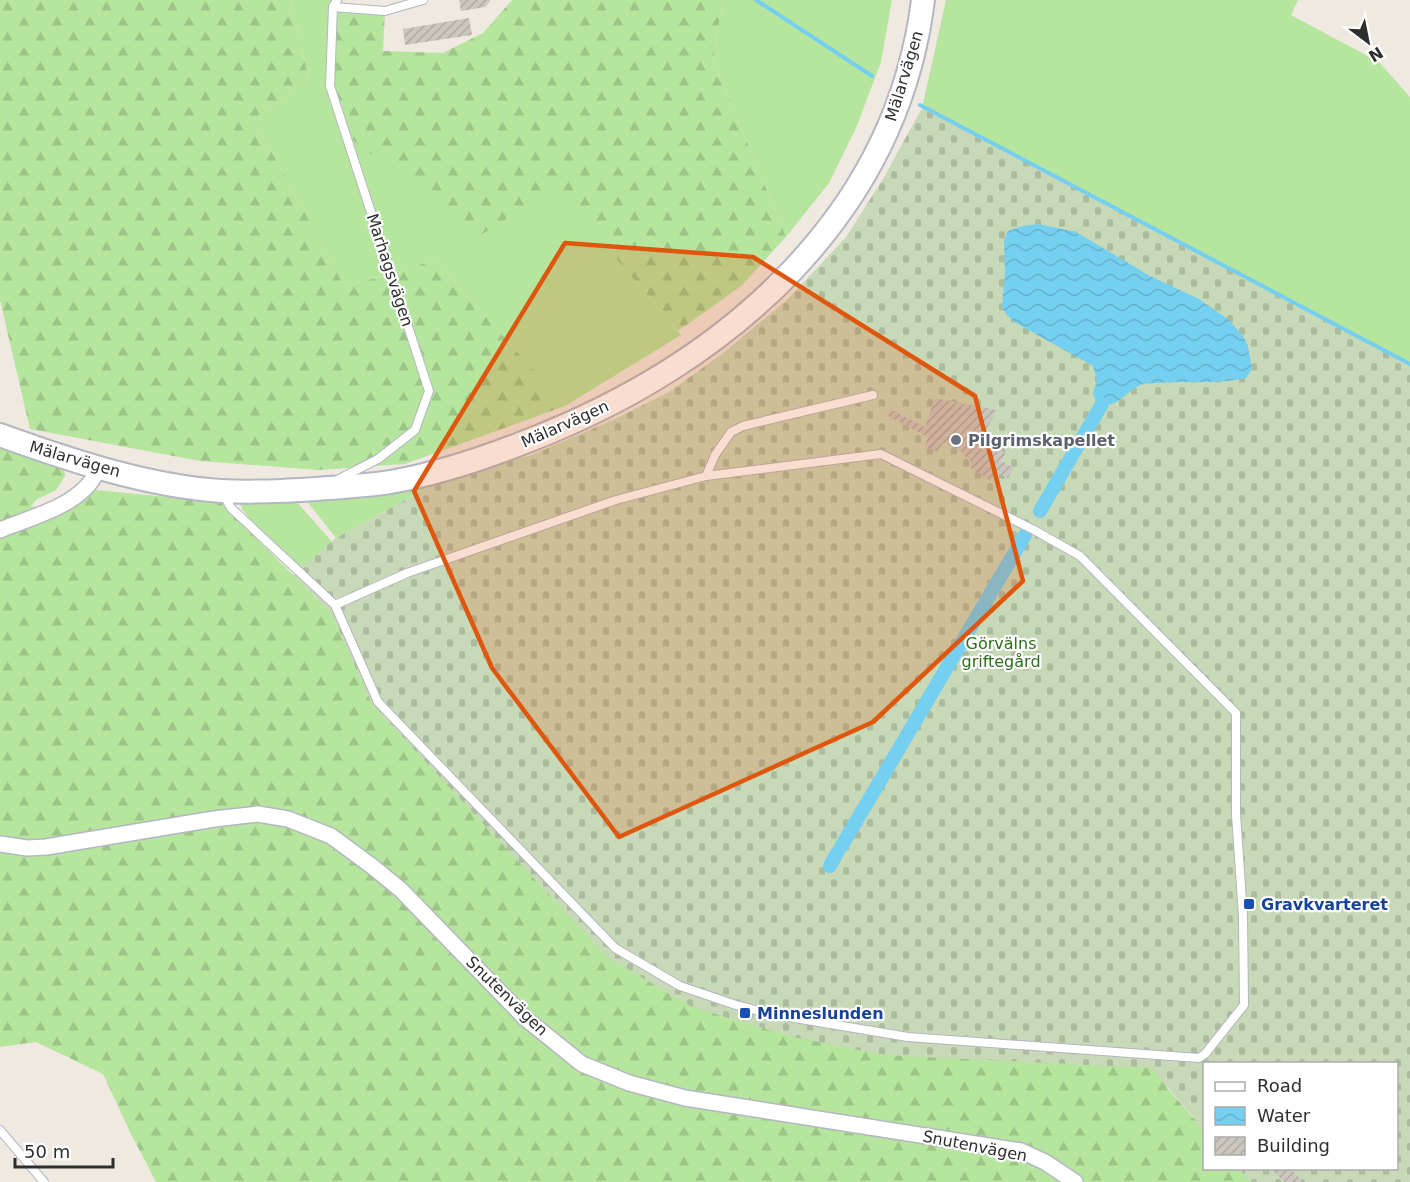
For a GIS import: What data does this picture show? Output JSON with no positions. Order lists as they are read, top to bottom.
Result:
{
  "streets": {
    "street": ["Mälarvägen", "Snutenvägen"],
    "lane": ["Marhagsvägen"]
  },
  "crossings": [
    ["Mälarvägen", "Marhagsvägen"]
  ],
  "parks": ["Görvälns griftegård"],
  "places": {
    "other": ["Pilgrimskapellet"],
    "transit": ["Gravkvarteret", "Minneslunden"]
  },
  "legend": ["Road", "Water", "Building"],
  "scale_bar": "50 m",
  "north": "bottom right"
}
